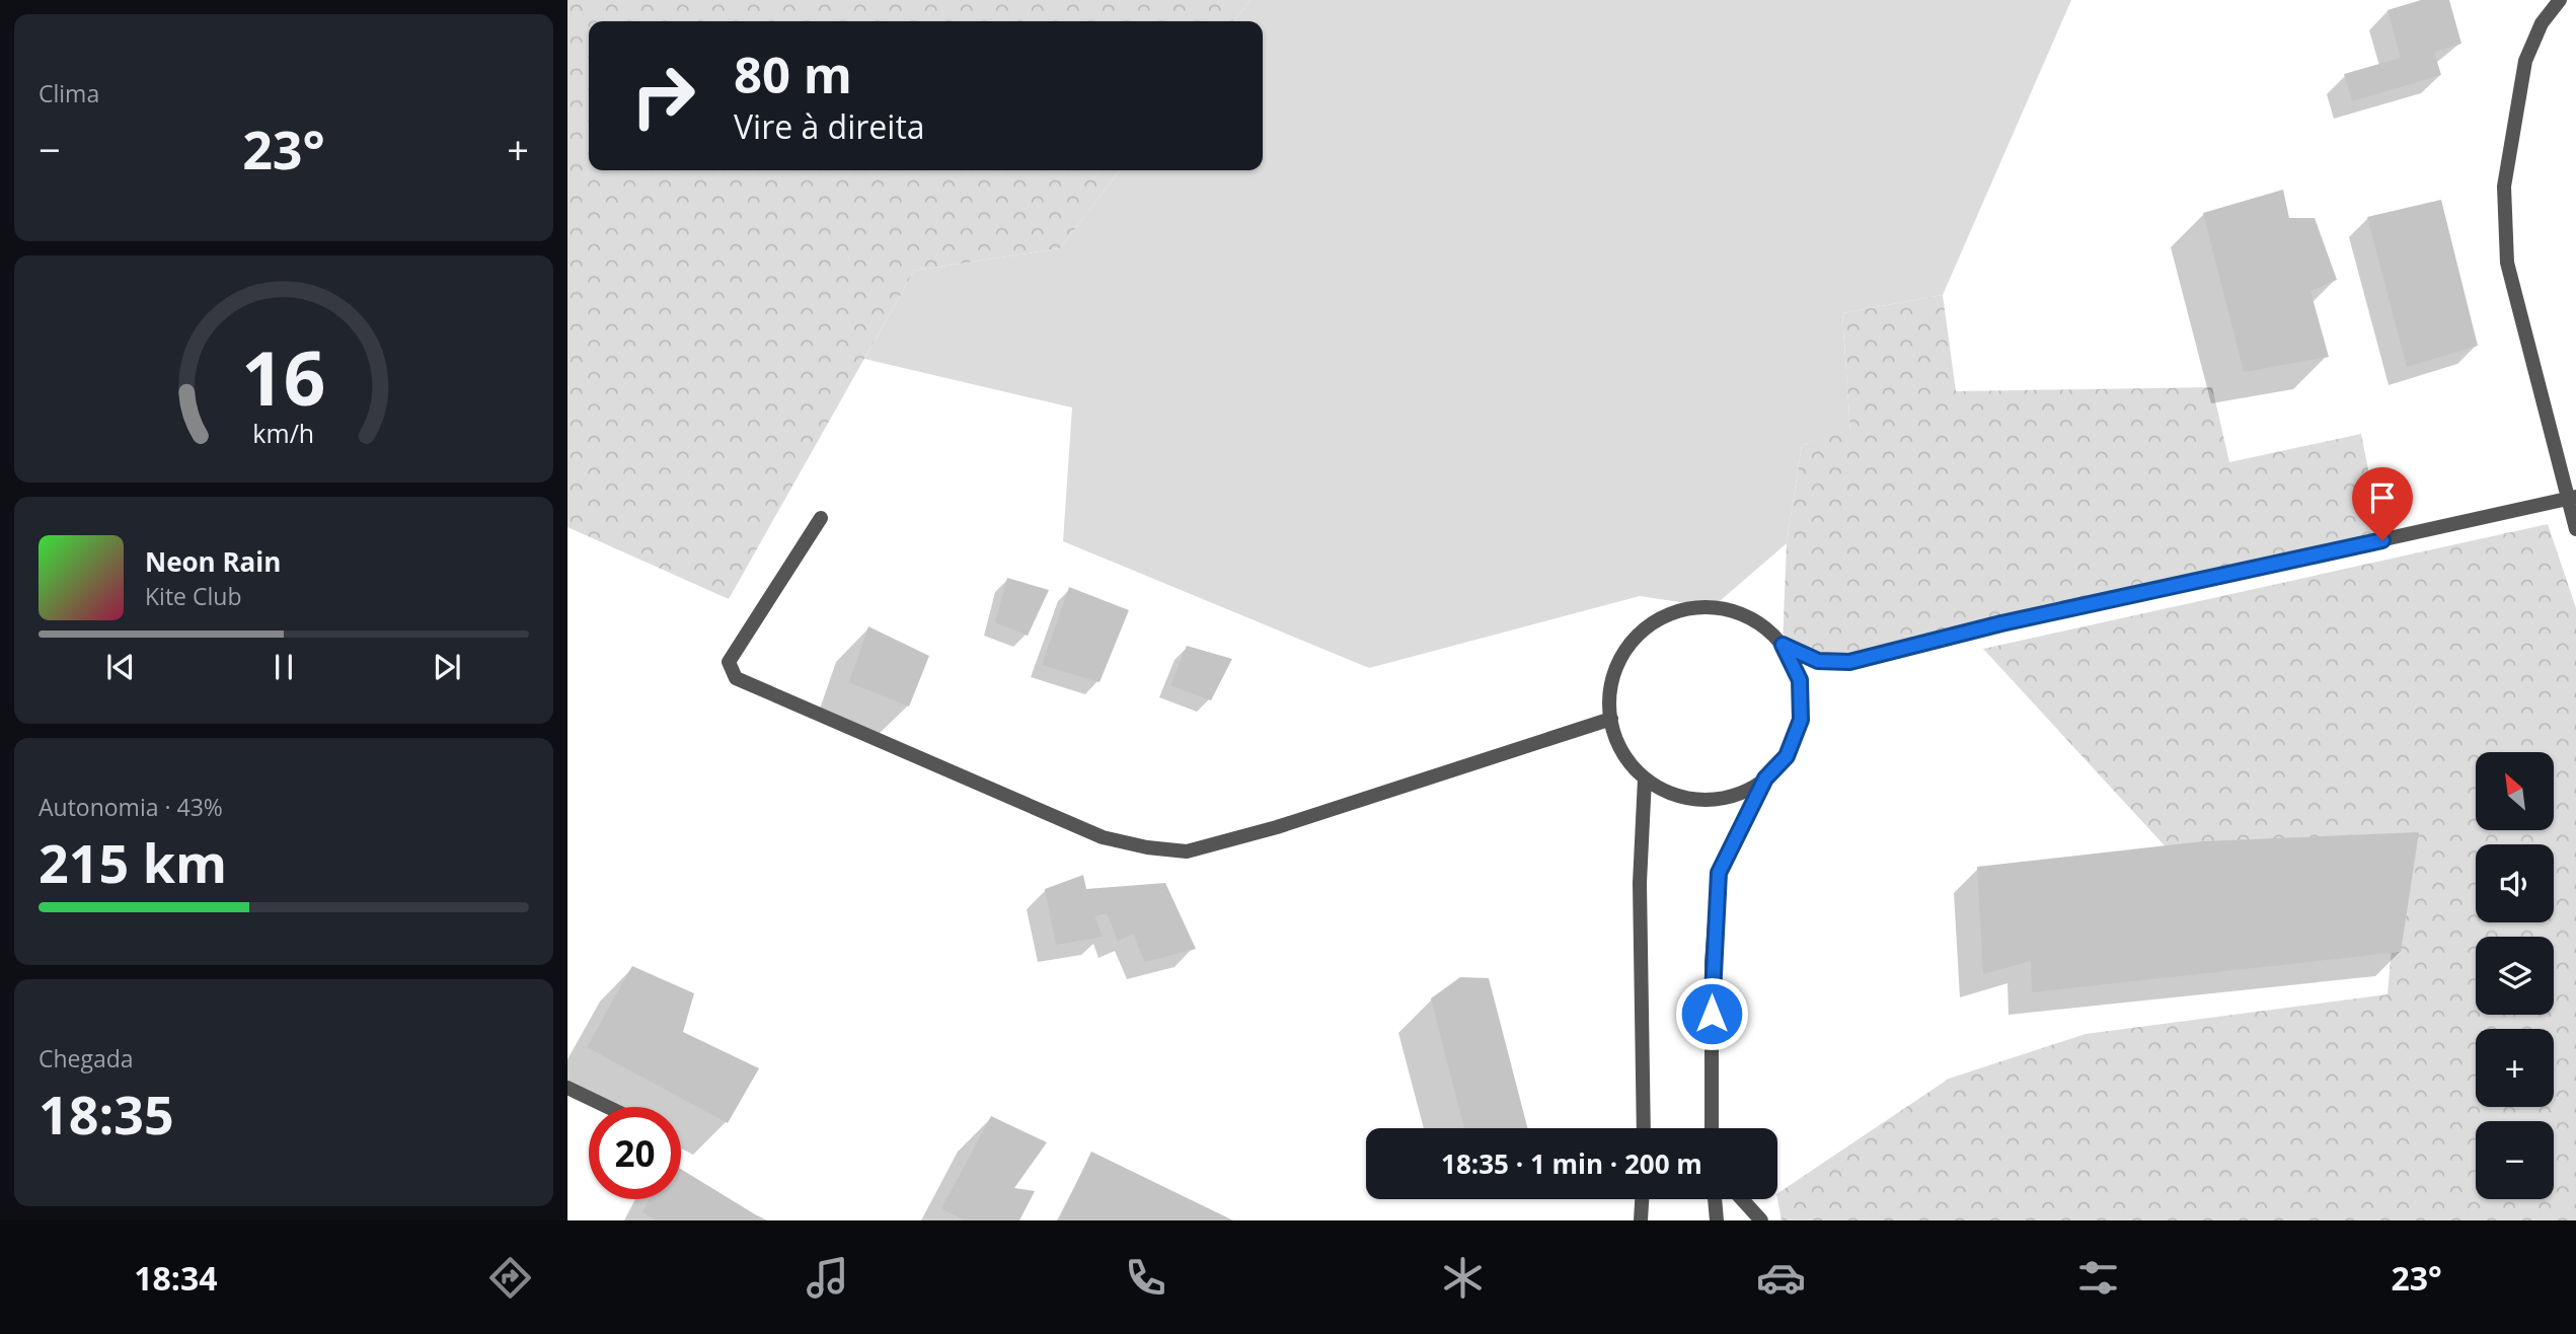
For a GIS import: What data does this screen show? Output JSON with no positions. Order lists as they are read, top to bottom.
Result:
{
  "north": "top left",
  "page": {
    "tile": [
      "Clima",
      ["Autonomia · 43%", "215 km"],
      ["Chegada", "18:35"]
    ],
    "turn": ["80 m", "Vire à direita"],
    "heat": ["−", "23°", "+"],
    "song": ["Neon Rain", "Kite Club"],
    "map_buttons": ["+", "−"],
    "limit": "20",
    "trip": "18:35 · 1 min · 200 m",
    "tabs": ["18:34", "23°"],
    "gauge": ["16", "km/h"]
  }
}
